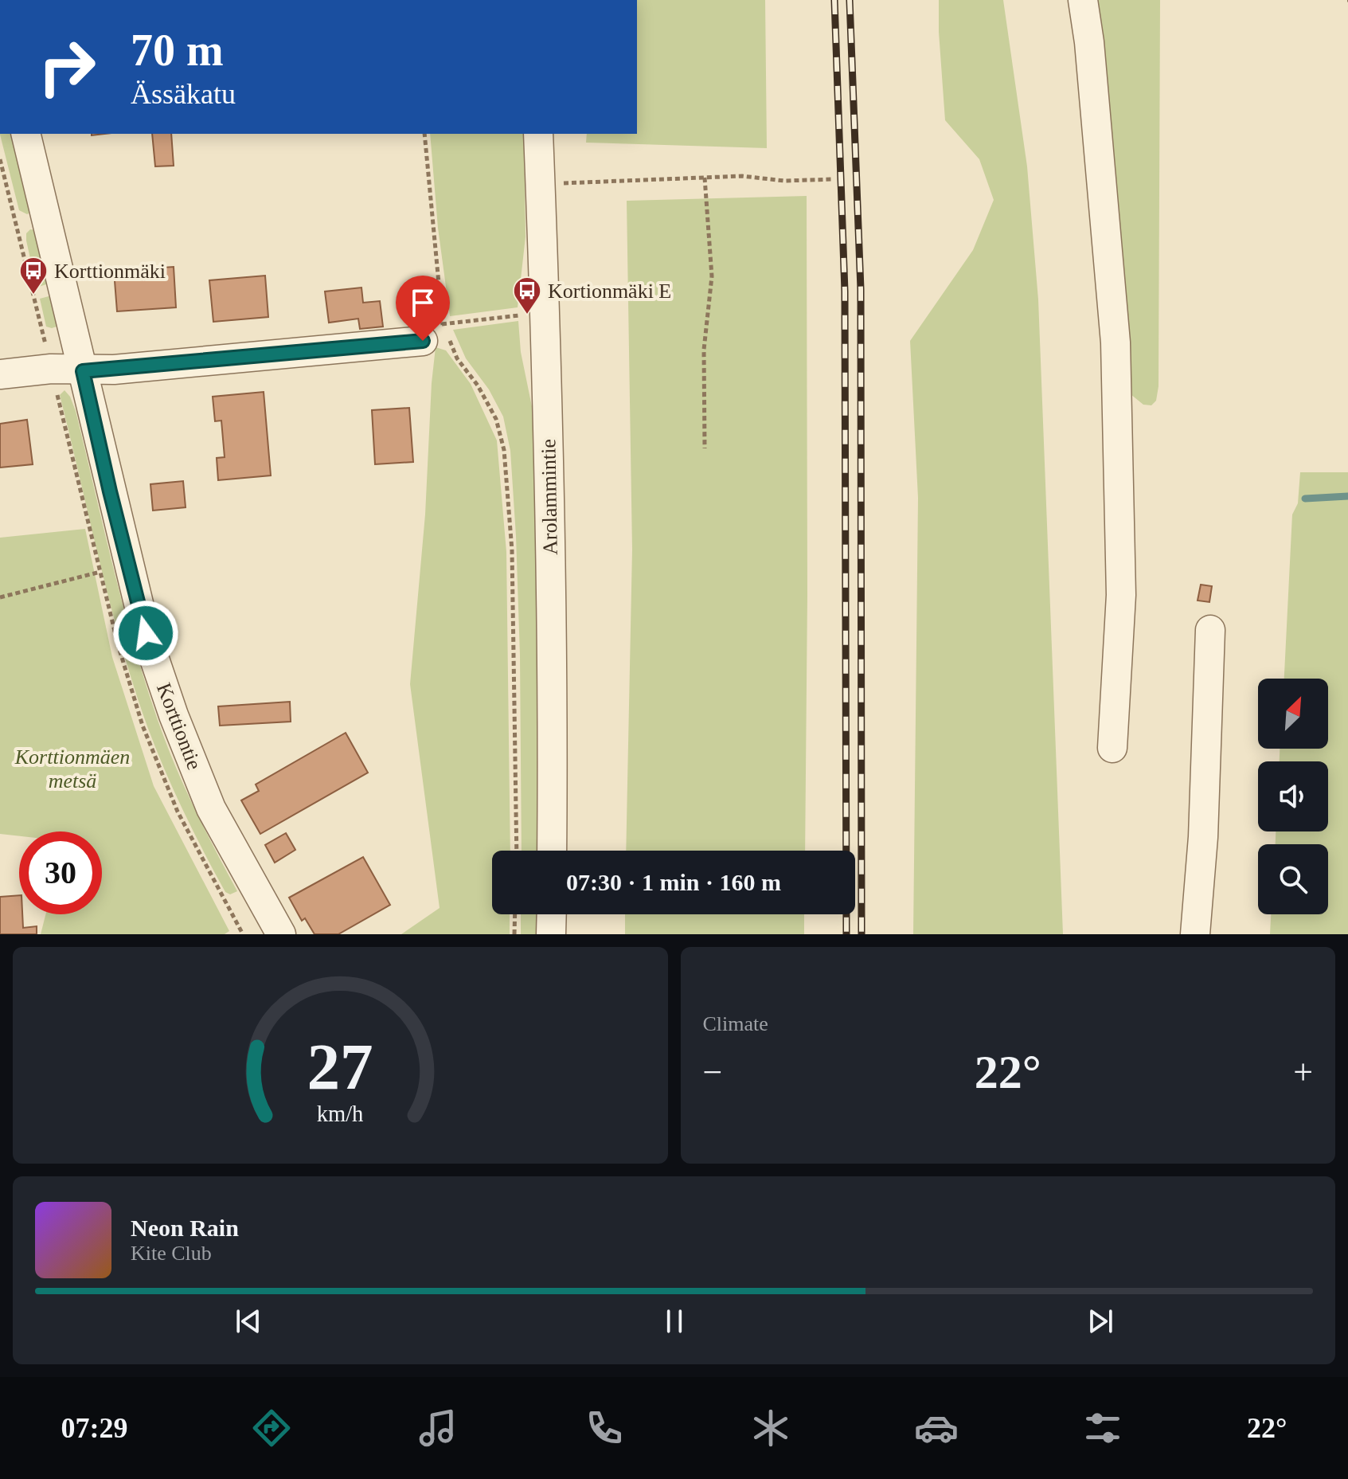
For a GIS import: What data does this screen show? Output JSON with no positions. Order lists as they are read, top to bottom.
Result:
{
  "streets": {
    "street": ["Arolammintie", "Korttiontie"]
  },
  "parks": ["Korttionmäen metsä"],
  "places": {
    "bus stop": ["Korttionmäki", "Kortionmäki E"]
  },
  "north": "top right",
  "page": {
    "turn": ["70 m", "Ässäkatu"],
    "limit": "30",
    "trip": "07:30 · 1 min · 160 m",
    "tile": "Climate",
    "heat": ["−", "22°", "+"],
    "song": ["Neon Rain", "Kite Club"],
    "tabs": ["07:29", "22°"],
    "gauge": ["27", "km/h"]
  }
}
